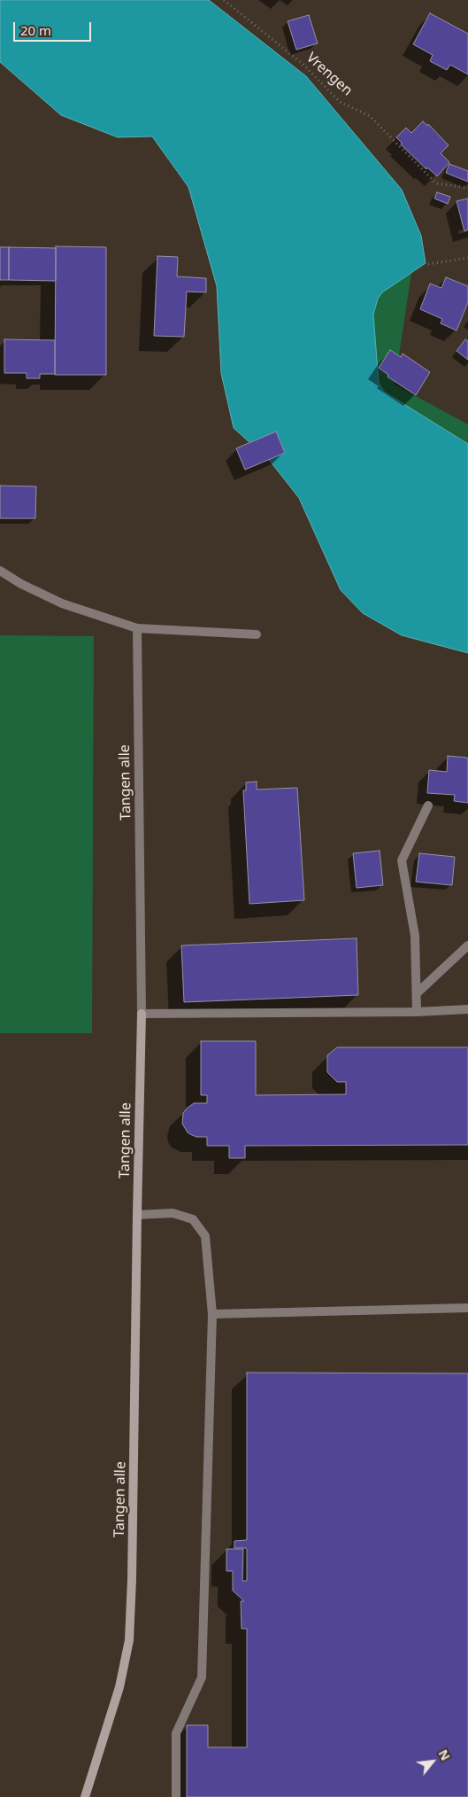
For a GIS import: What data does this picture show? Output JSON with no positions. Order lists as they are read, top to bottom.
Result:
{
  "streets": {
    "main road": ["Tangen alle"],
    "path": ["Vrengen"]
  },
  "scale_bar": "20 m",
  "north": "top right"
}
